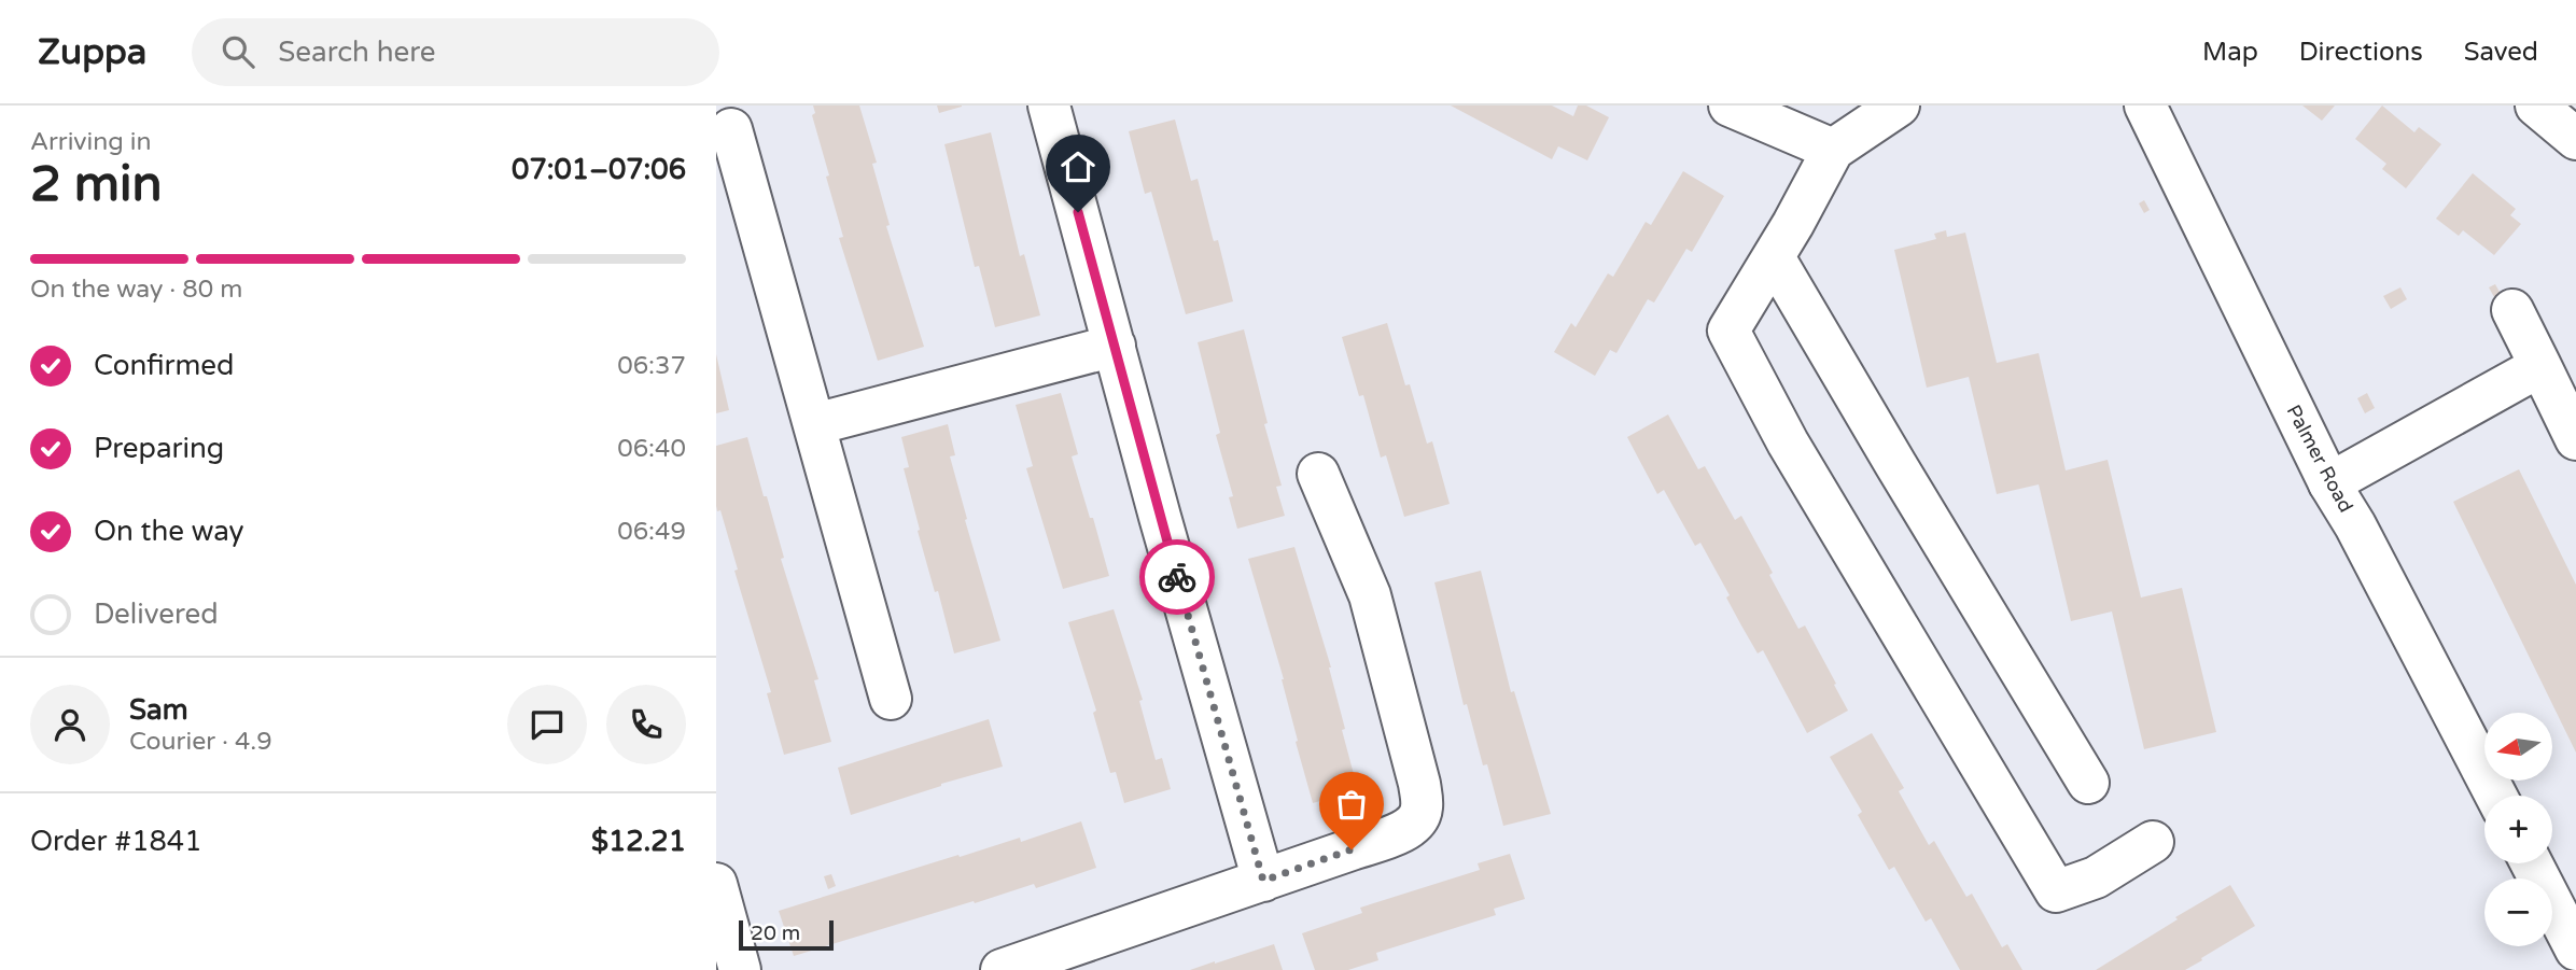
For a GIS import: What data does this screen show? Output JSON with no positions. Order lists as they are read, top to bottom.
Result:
{
  "streets": {
    "street": ["Palmer Road"]
  },
  "scale_bar": "20 m",
  "north": "left",
  "page": {
    "header": "Zuppa",
    "search": "Search here",
    "nav": ["Map", "Directions", "Saved"],
    "heading": ["2 min", "Arriving in", "07:01–07:06"],
    "panel": [
      "Sam",
      "Courier · 4.9",
      "Order #1841",
      "$12.21"
    ],
    "bar": "On the way · 80 m",
    "list": [
      ["Confirmed", "06:37"],
      ["Preparing", "06:40"],
      ["On the way", "06:49"],
      "Delivered"
    ],
    "map_buttons": ["+", "−"],
    "scale": "20 m"
  }
}
